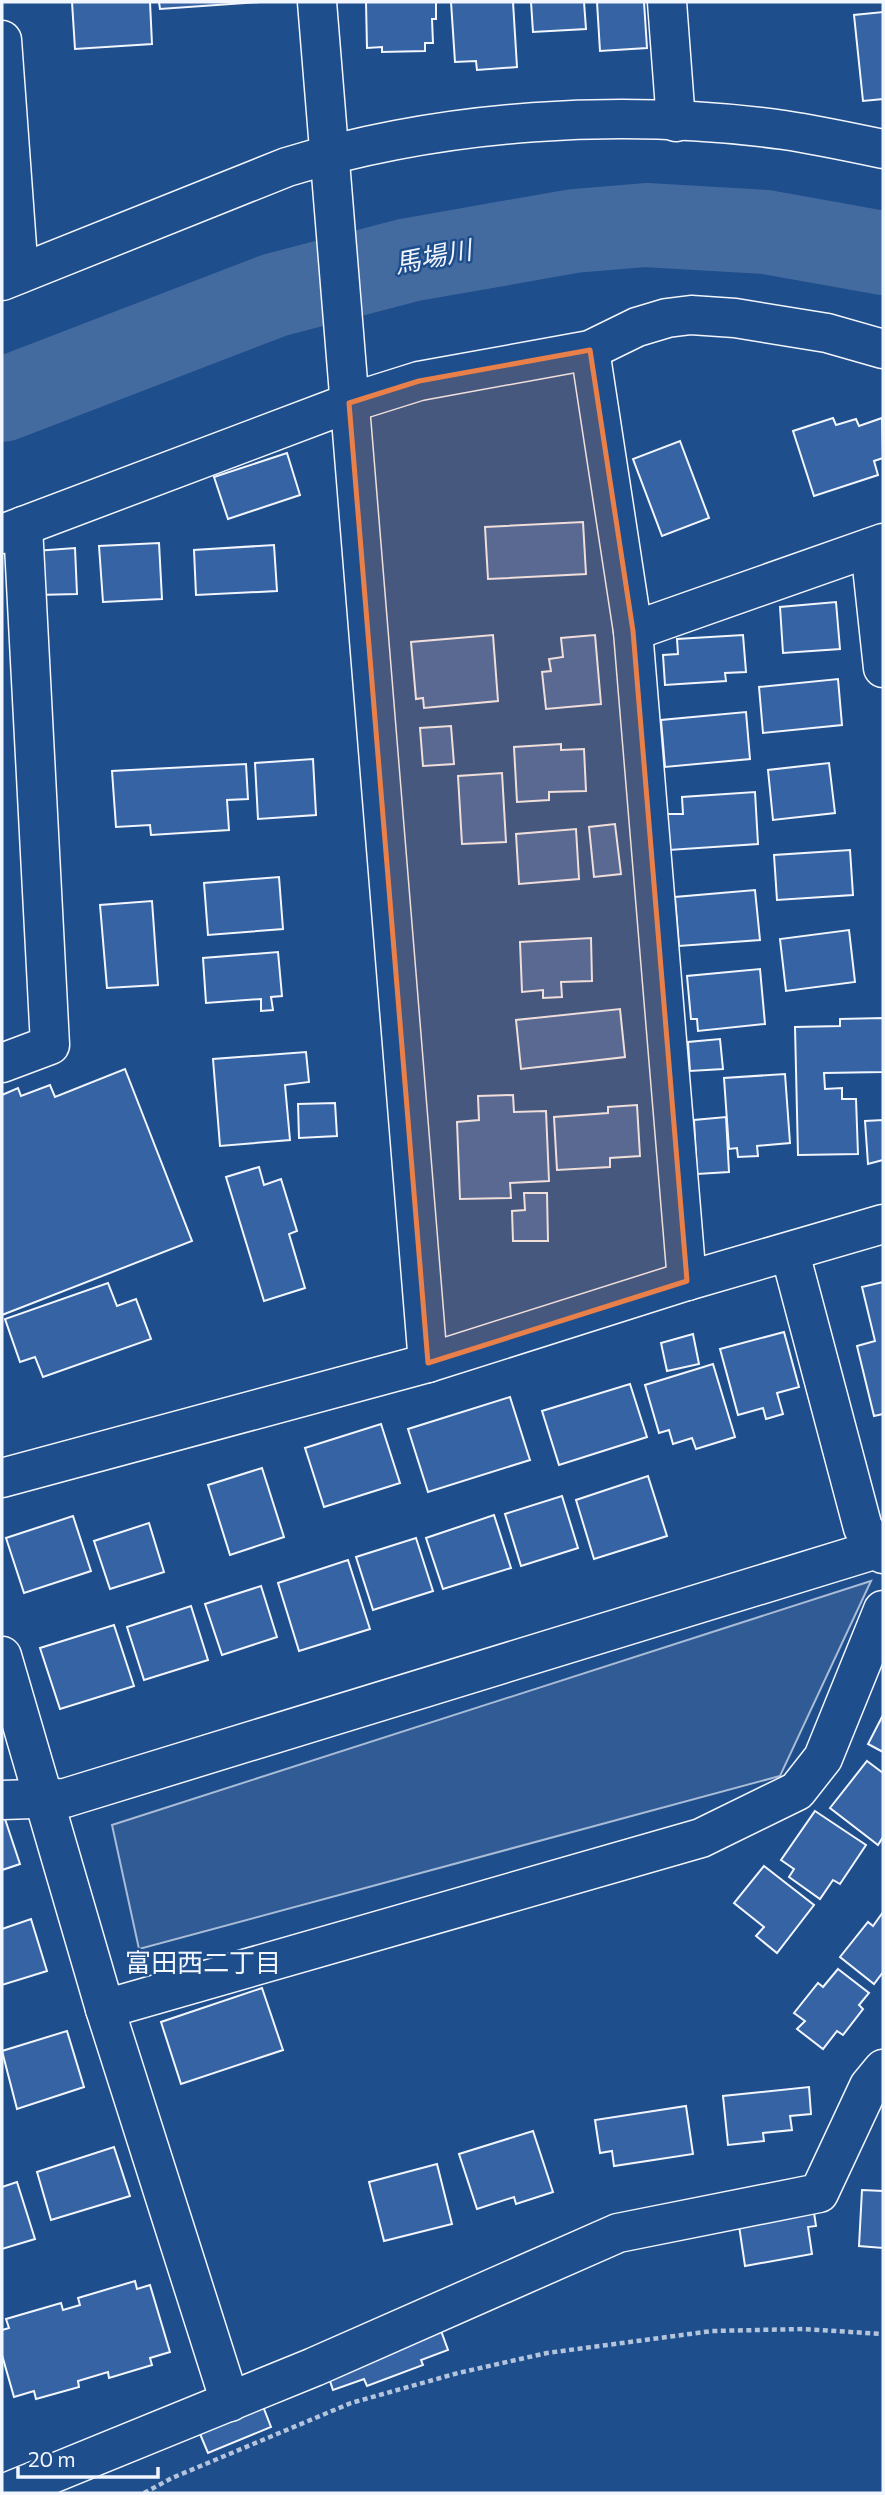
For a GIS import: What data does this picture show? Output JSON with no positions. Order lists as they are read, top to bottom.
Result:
{
  "districts": ["富田西二丁目"],
  "water": ["馬場川"],
  "scale_bar": "20 m"
}
